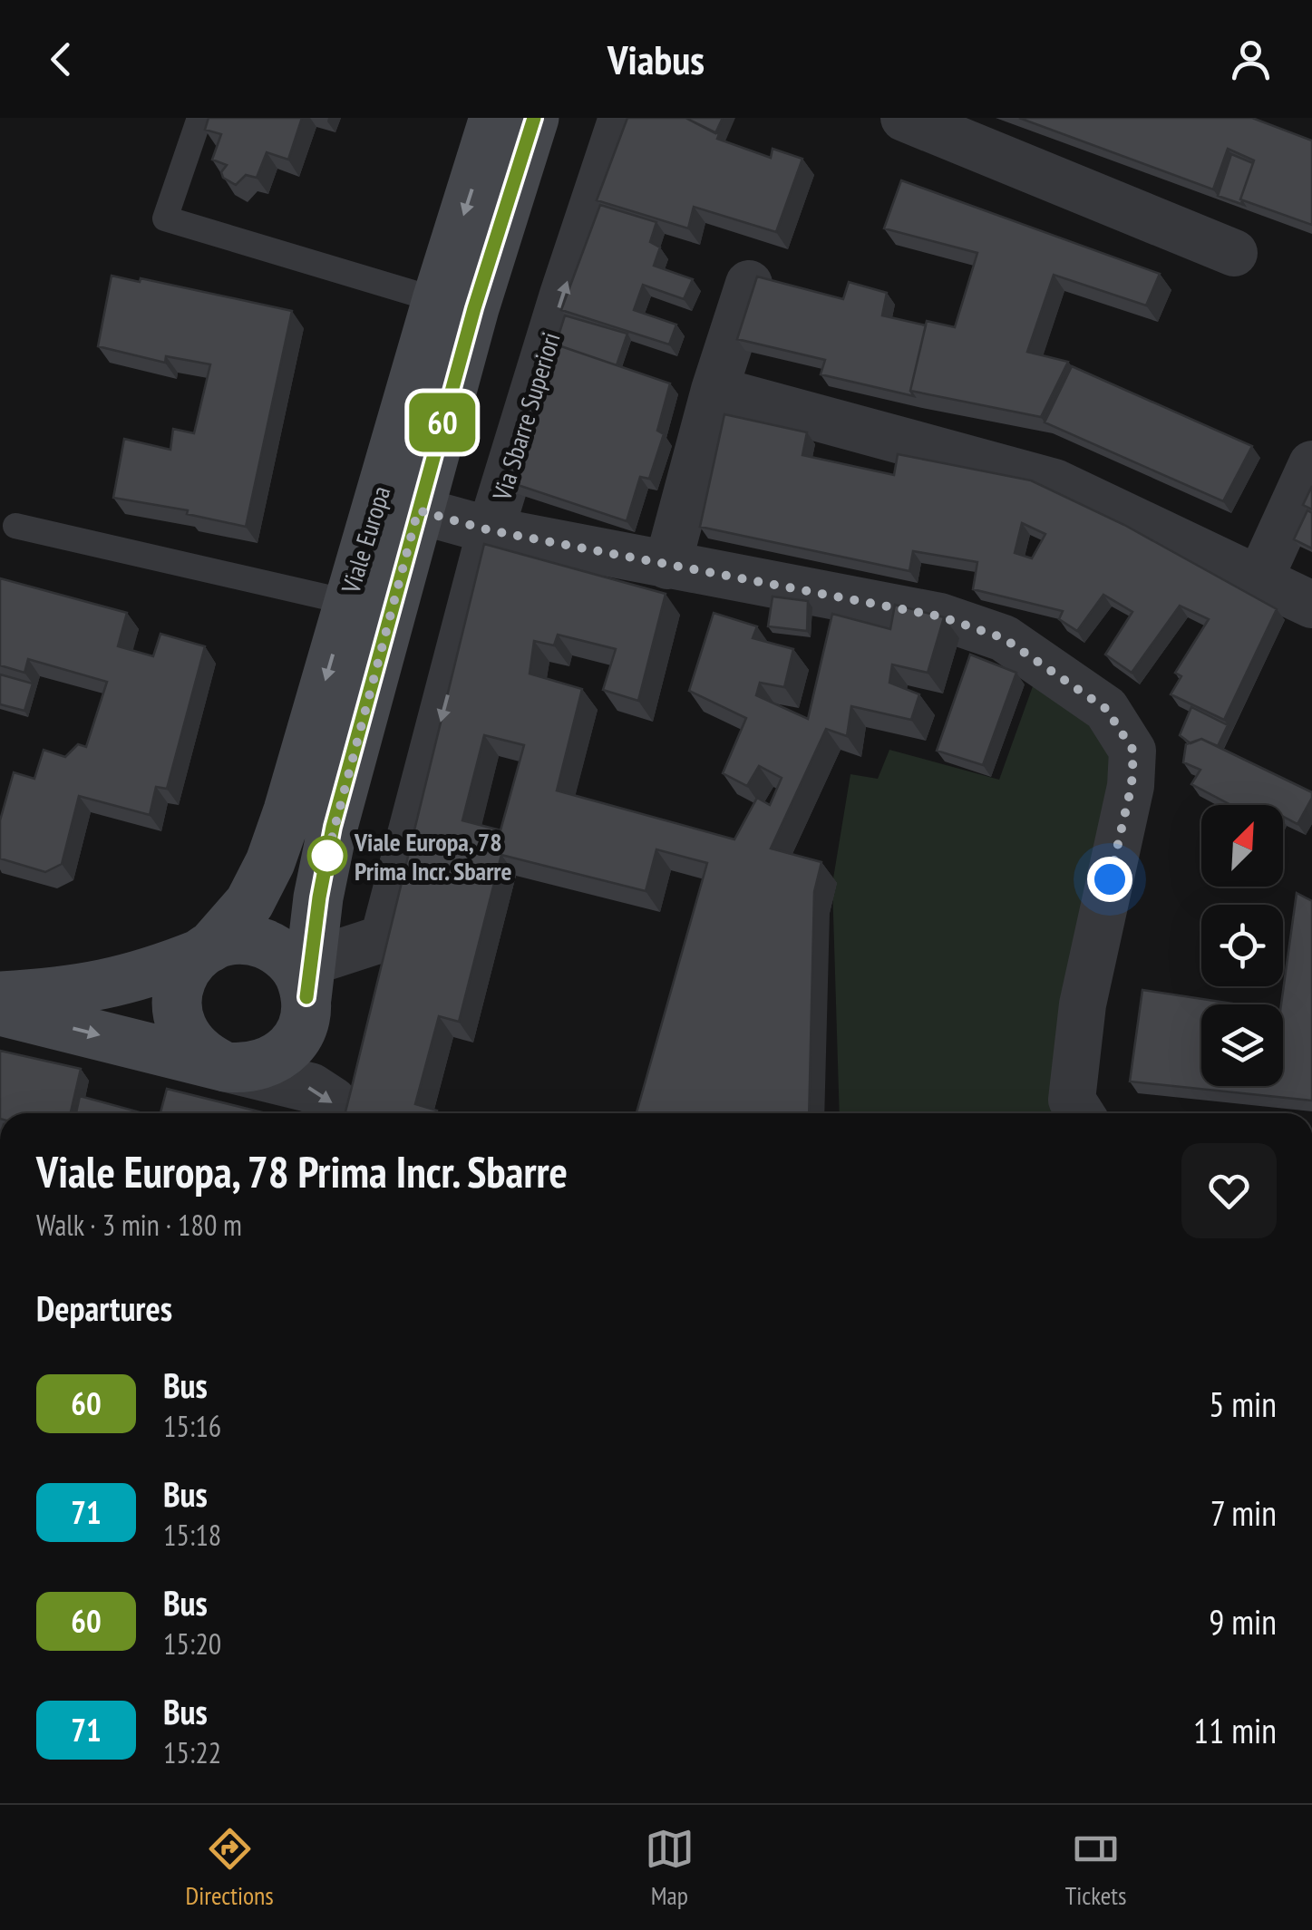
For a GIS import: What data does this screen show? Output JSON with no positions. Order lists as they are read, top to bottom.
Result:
{
  "streets": {
    "main road": ["Viale Europa"],
    "street": ["Via Sbarre Superiori"]
  },
  "crossings": [
    ["Via Sbarre Superiori", "Viale Europa"]
  ],
  "places": ["Viale Europa, 78 Prima Incr. Sbarre"],
  "lines": ["bus line 60"],
  "north": "top right",
  "page": {
    "header": "Viabus",
    "on_map": "60",
    "heading": [
      ["Viale Europa, 78 Prima Incr. Sbarre", "Walk · 3 min · 180 m"],
      "Departures"
    ],
    "list": [
      {
        "mark": "60",
        "name": "Bus",
        "note": "15:16",
        "value": "5 min"
      },
      {
        "mark": "71",
        "name": "Bus",
        "note": "15:18",
        "value": "7 min"
      },
      {
        "mark": "60",
        "name": "Bus",
        "note": "15:20",
        "value": "9 min"
      },
      {
        "mark": "71",
        "name": "Bus",
        "note": "15:22",
        "value": "11 min"
      }
    ],
    "tabs": ["Directions", "Map", "Tickets"]
  }
}
